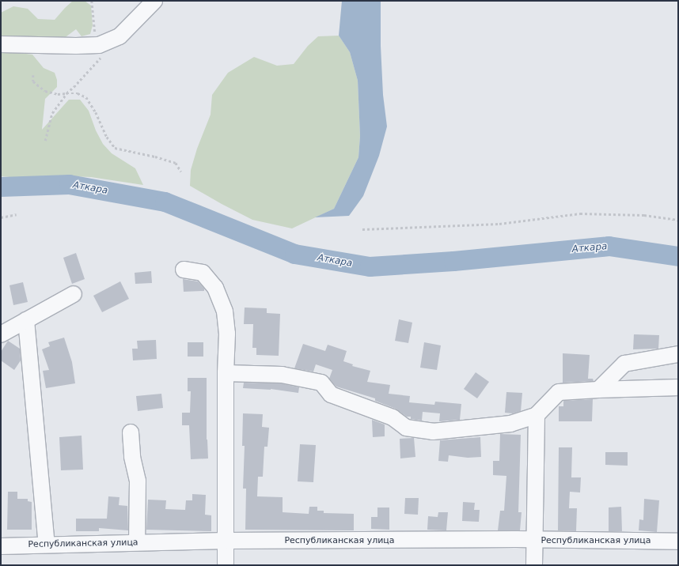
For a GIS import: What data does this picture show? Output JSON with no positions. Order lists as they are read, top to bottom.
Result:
{
  "streets": {
    "street": ["Республиканская улица"]
  },
  "water": ["Аткара"]
}
